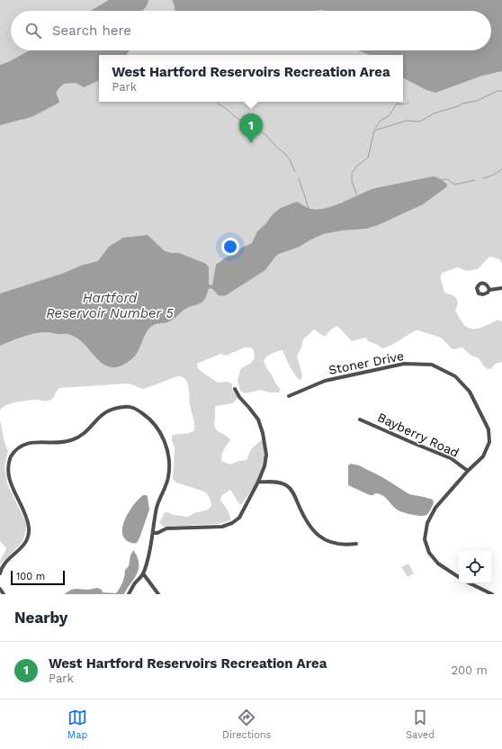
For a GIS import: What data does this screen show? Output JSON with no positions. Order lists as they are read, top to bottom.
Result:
{
  "streets": {
    "street": ["Stoner Drive", "Bayberry Road"]
  },
  "crossings": [
    ["Stoner Drive", "Bayberry Road"]
  ],
  "water": ["Hartford Reservoir Number 5"],
  "scale_bar": "100 m",
  "page": {
    "search": "Search here",
    "popup": ["West Hartford Reservoirs Recreation Area", "Park"],
    "pins": "1",
    "scale": "100 m",
    "heading": "Nearby",
    "list": [
      {
        "mark": "1",
        "name": "West Hartford Reservoirs Recreation Area",
        "note": "Park",
        "value": "200 m"
      }
    ],
    "nav": ["Map", "Directions", "Saved"]
  }
}
